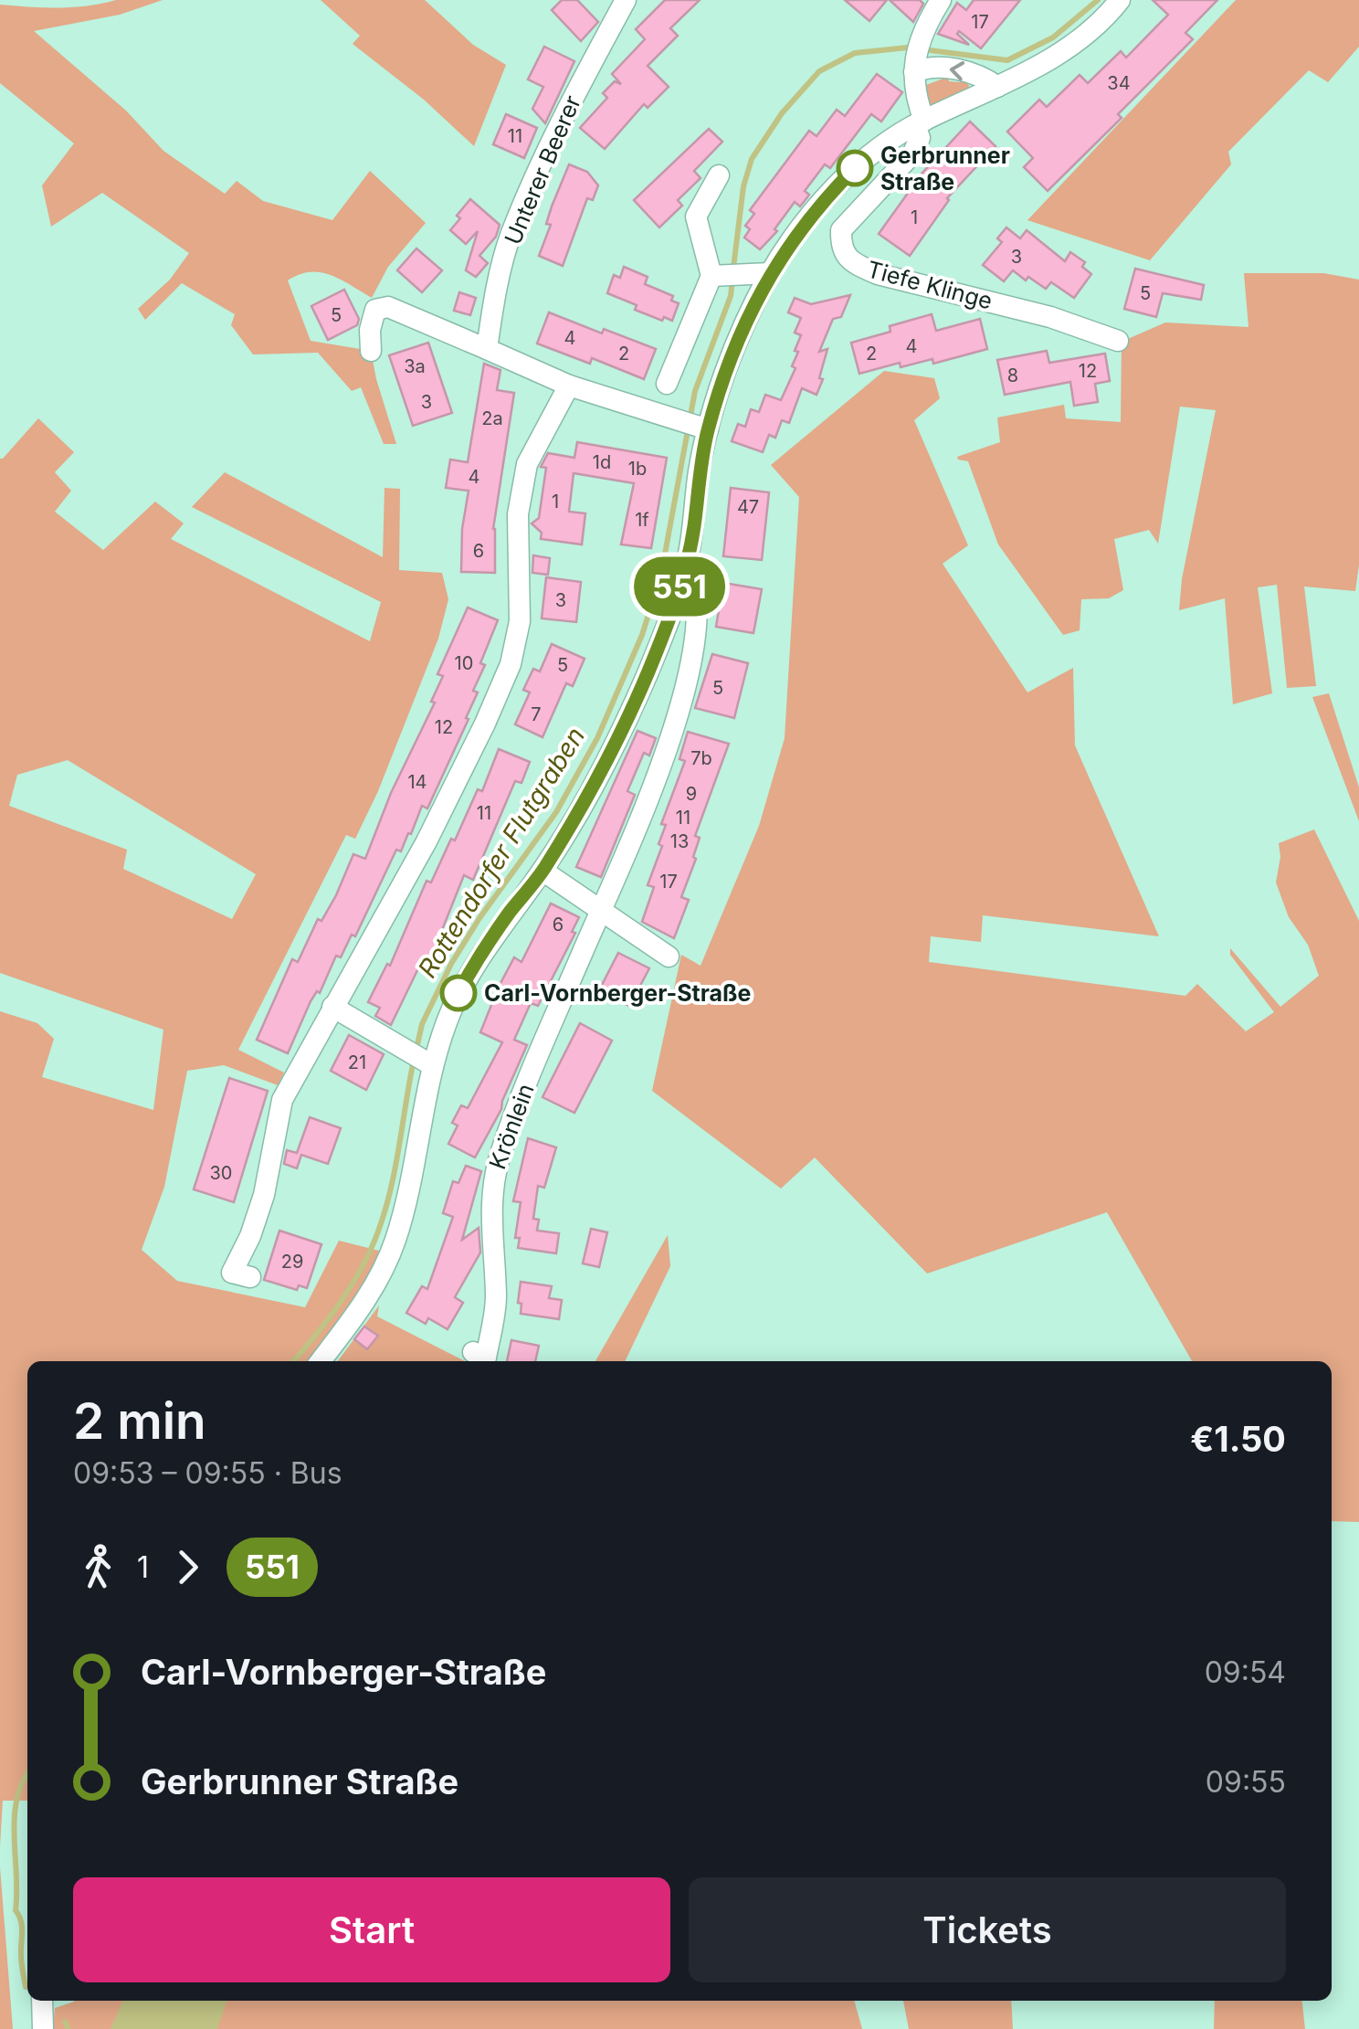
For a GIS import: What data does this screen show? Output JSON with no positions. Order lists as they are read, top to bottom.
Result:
{
  "streets": {
    "street": ["Unterer Beerer", "Tiefe Klinge", "Krönlein"]
  },
  "water": ["Rottendorfer Flutgraben"],
  "places": ["Gerbrunner Straße", "Carl-Vornberger-Straße"],
  "lines": ["bus line 551"],
  "house_numbers": [
    "17",
    "34",
    "11",
    "1",
    "3",
    "5",
    "5",
    "4",
    "4",
    "2",
    "2",
    "3a",
    "12",
    "8",
    "3",
    "2a",
    "1d",
    "1b",
    "4",
    "1",
    "47",
    "1f",
    "6",
    "3",
    "10",
    "5",
    "5",
    "7",
    "12",
    "7b",
    "14",
    "9",
    "11",
    "11",
    "13",
    "17",
    "6",
    "21",
    "30",
    "29"
  ],
  "page": {
    "on_map": "551",
    "heading": ["2 min", "09:53 – 09:55 · Bus", "€1.50"],
    "legs": ["1", "551"],
    "list": [
      {
        "name": "Carl-Vornberger-Straße",
        "value": "09:54"
      },
      {
        "name": "Gerbrunner Straße",
        "value": "09:55"
      }
    ],
    "buttons": ["Start", "Tickets"]
  }
}
